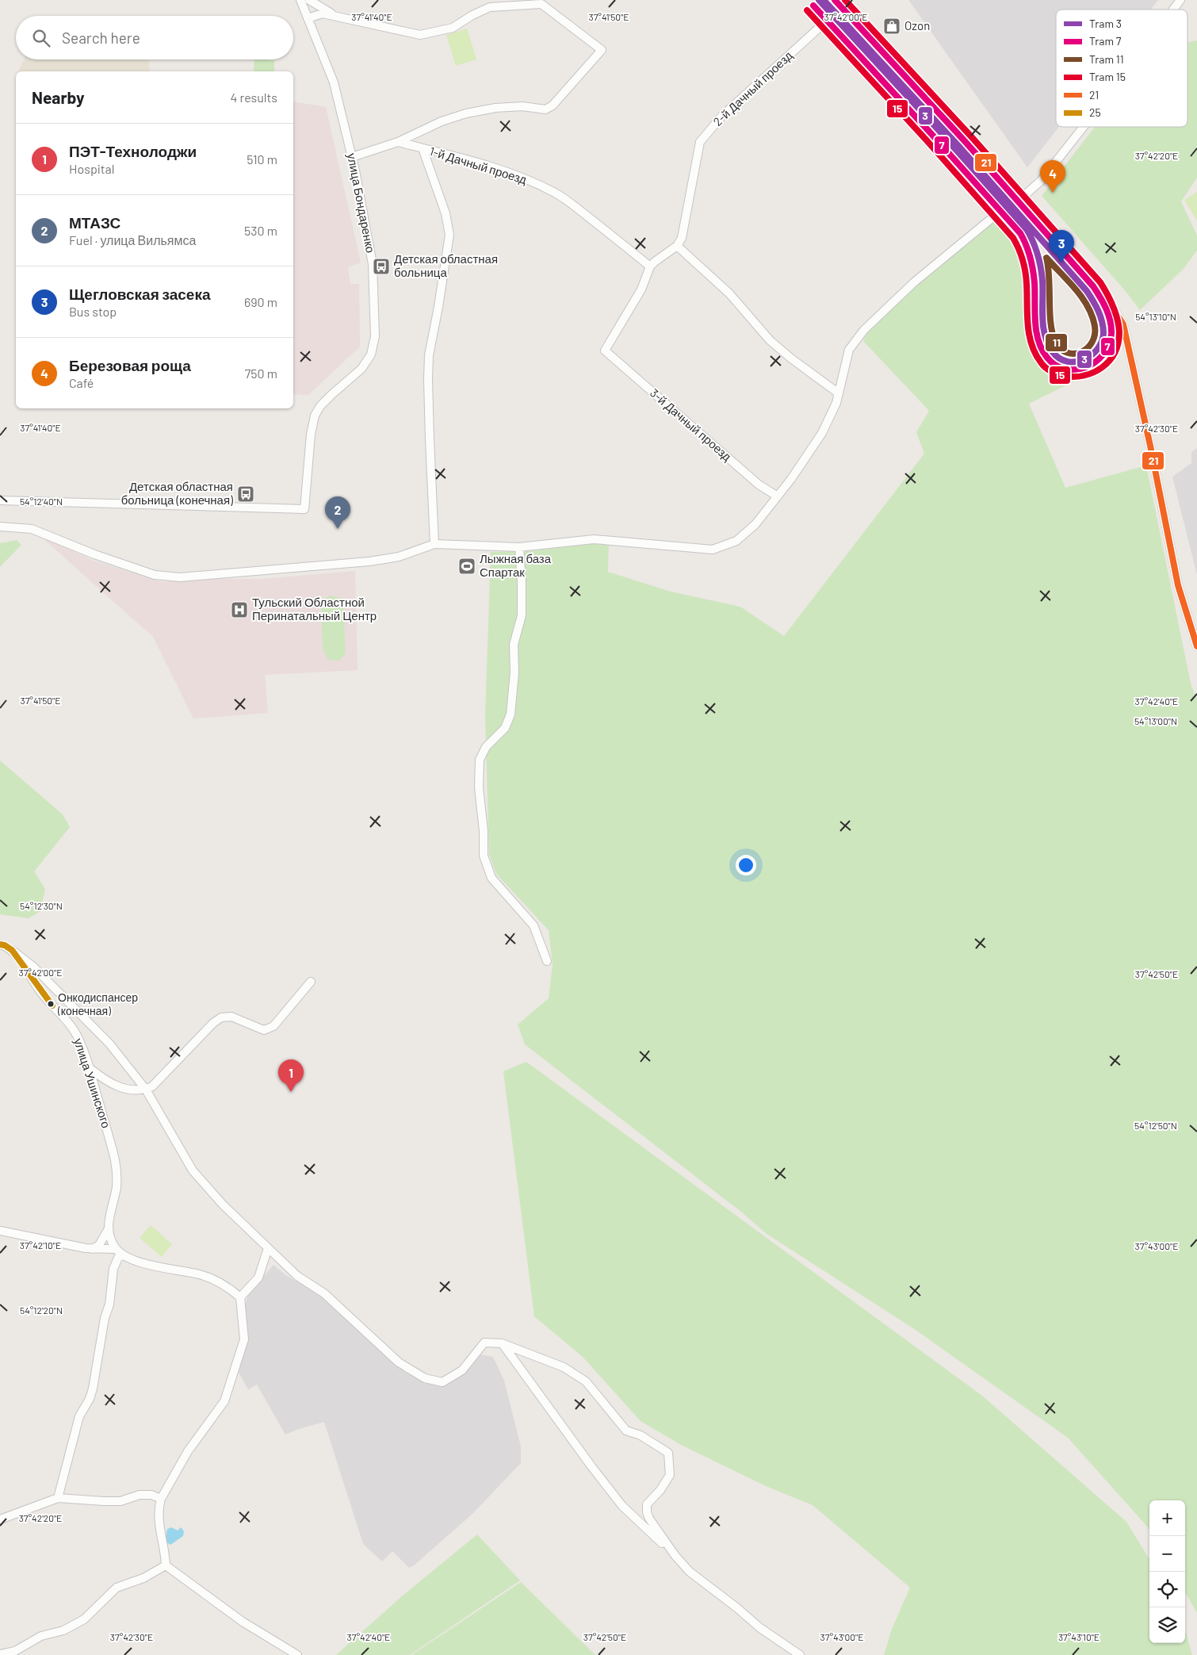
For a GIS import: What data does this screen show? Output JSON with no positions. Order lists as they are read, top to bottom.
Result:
{
  "streets": {
    "street": [
      "2-й Дачный проезд",
      "1-й Дачный проезд",
      "улица Бондаренко",
      "3-й Дачный проезд",
      "улица Ушинского"
    ]
  },
  "crossings": [
    ["1-й Дачный проезд", "3-й Дачный проезд"]
  ],
  "places": {
    "shop": ["Ozon"],
    "bus stop": ["Детская областная больница", "Детская областная больница (конечная)"],
    "sports": ["Лыжная база Спартак"],
    "hospital": ["Тульский Областной Перинатальный Центр"],
    "other": ["Онкодиспансер (конечная)"]
  },
  "lines": [
    "tram line 3",
    "tram line 7",
    "tram line 15",
    "transit line 21",
    "tram line 11",
    "transit line 25"
  ],
  "legend": [
    "Tram 3",
    "Tram 7",
    "Tram 11",
    "Tram 15",
    "21",
    "25"
  ],
  "page": {
    "search": "Search here",
    "heading": ["Nearby", "4 results"],
    "list": [
      {
        "mark": "1",
        "name": "ПЭТ-Технолоджи",
        "note": "Hospital",
        "value": "510 m"
      },
      {
        "mark": "2",
        "name": "МТАЗС",
        "note": "Fuel · улица Вильямса",
        "value": "530 m"
      },
      {
        "mark": "3",
        "name": "Щегловская засека",
        "note": "Bus stop",
        "value": "690 m"
      },
      {
        "mark": "4",
        "name": "Березовая роща",
        "note": "Café",
        "value": "750 m"
      }
    ],
    "pins": [
      "4",
      "3",
      "2",
      "1"
    ],
    "map_buttons": ["+", "−"]
  },
  "coordinates": [
    "37°41'40\"E",
    "37°41'50\"E",
    "37°42'00\"E",
    "37°42'20\"E",
    "54°13'10\"N",
    "37°42'30\"E",
    "54°12'40\"N",
    "37°42'40\"E",
    "54°13'00\"N",
    "54°12'30\"N",
    "37°42'50\"E",
    "54°12'50\"N",
    "37°42'10\"E",
    "37°43'00\"E",
    "54°12'20\"N",
    "37°43'10\"E"
  ]
}
